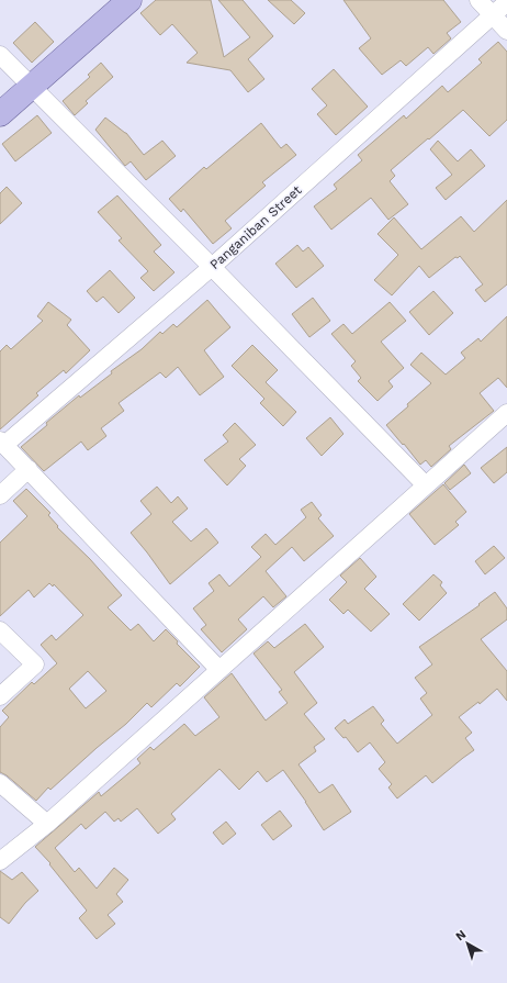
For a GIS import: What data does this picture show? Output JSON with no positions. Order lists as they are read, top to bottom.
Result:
{
  "streets": {
    "street": ["Panganiban Street"]
  },
  "north": "top left"
}
